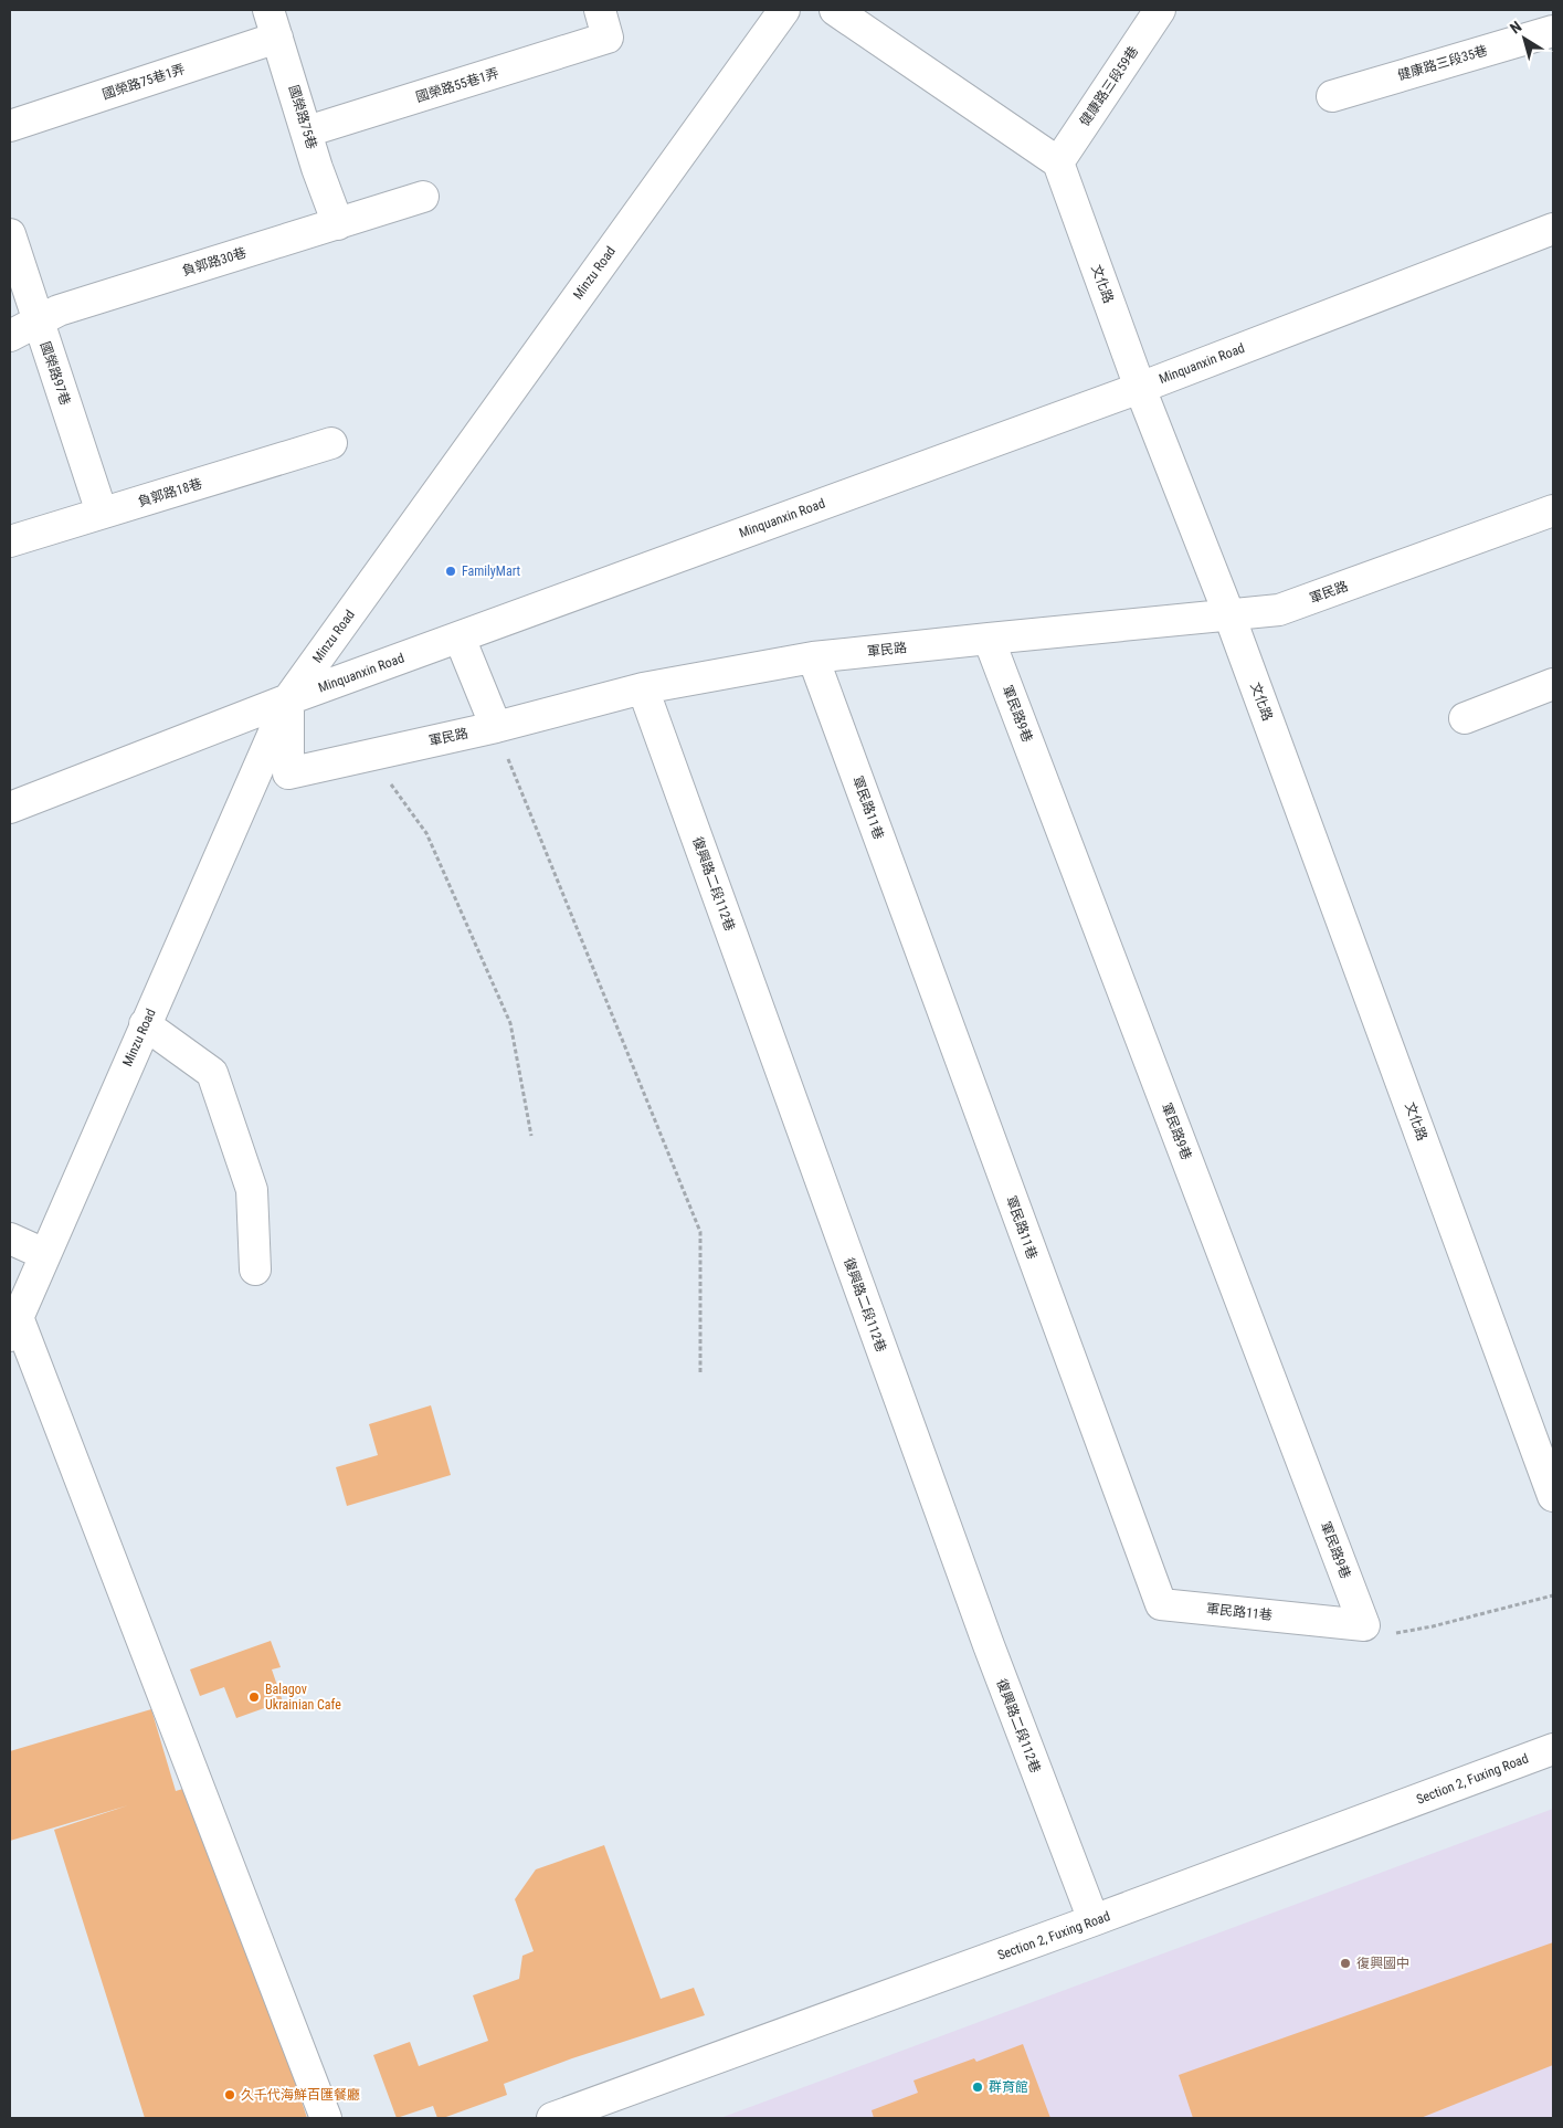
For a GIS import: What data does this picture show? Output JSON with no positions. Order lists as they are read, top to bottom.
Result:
{
  "streets": {
    "street": [
      "健康路三段35巷",
      "國榮路75巷1弄",
      "國榮路55巷1弄",
      "健康路三段59巷",
      "國榮路75巷",
      "負郭路30巷",
      "Minzu Road",
      "文化路",
      "Minquanxin Road",
      "國榮路97巷",
      "負郭路18巷",
      "軍民路",
      "軍民路9巷",
      "軍民路11巷",
      "復興路二段112巷",
      "Section 2, Fuxing Road"
    ]
  },
  "crossings": [
    ["國榮路75巷1弄", "國榮路75巷"],
    ["國榮路55巷1弄", "國榮路75巷"],
    ["健康路三段59巷", "文化路"],
    ["國榮路75巷", "負郭路30巷"],
    ["負郭路30巷", "國榮路97巷"],
    ["Minzu Road", "Minquanxin Road"],
    ["Minzu Road", "軍民路"],
    ["文化路", "Minquanxin Road"],
    ["文化路", "軍民路"],
    ["Minquanxin Road", "軍民路"],
    ["國榮路97巷", "負郭路18巷"],
    ["軍民路", "軍民路9巷"],
    ["軍民路", "軍民路11巷"],
    ["軍民路", "復興路二段112巷"],
    ["軍民路9巷", "軍民路11巷"],
    ["復興路二段112巷", "Section 2, Fuxing Road"]
  ],
  "places": [
    "FamilyMart",
    "Balagov Ukrainian Cafe",
    "復興國中",
    "群育館",
    "久千代海鮮百匯餐廳"
  ],
  "north": "top left"
}
